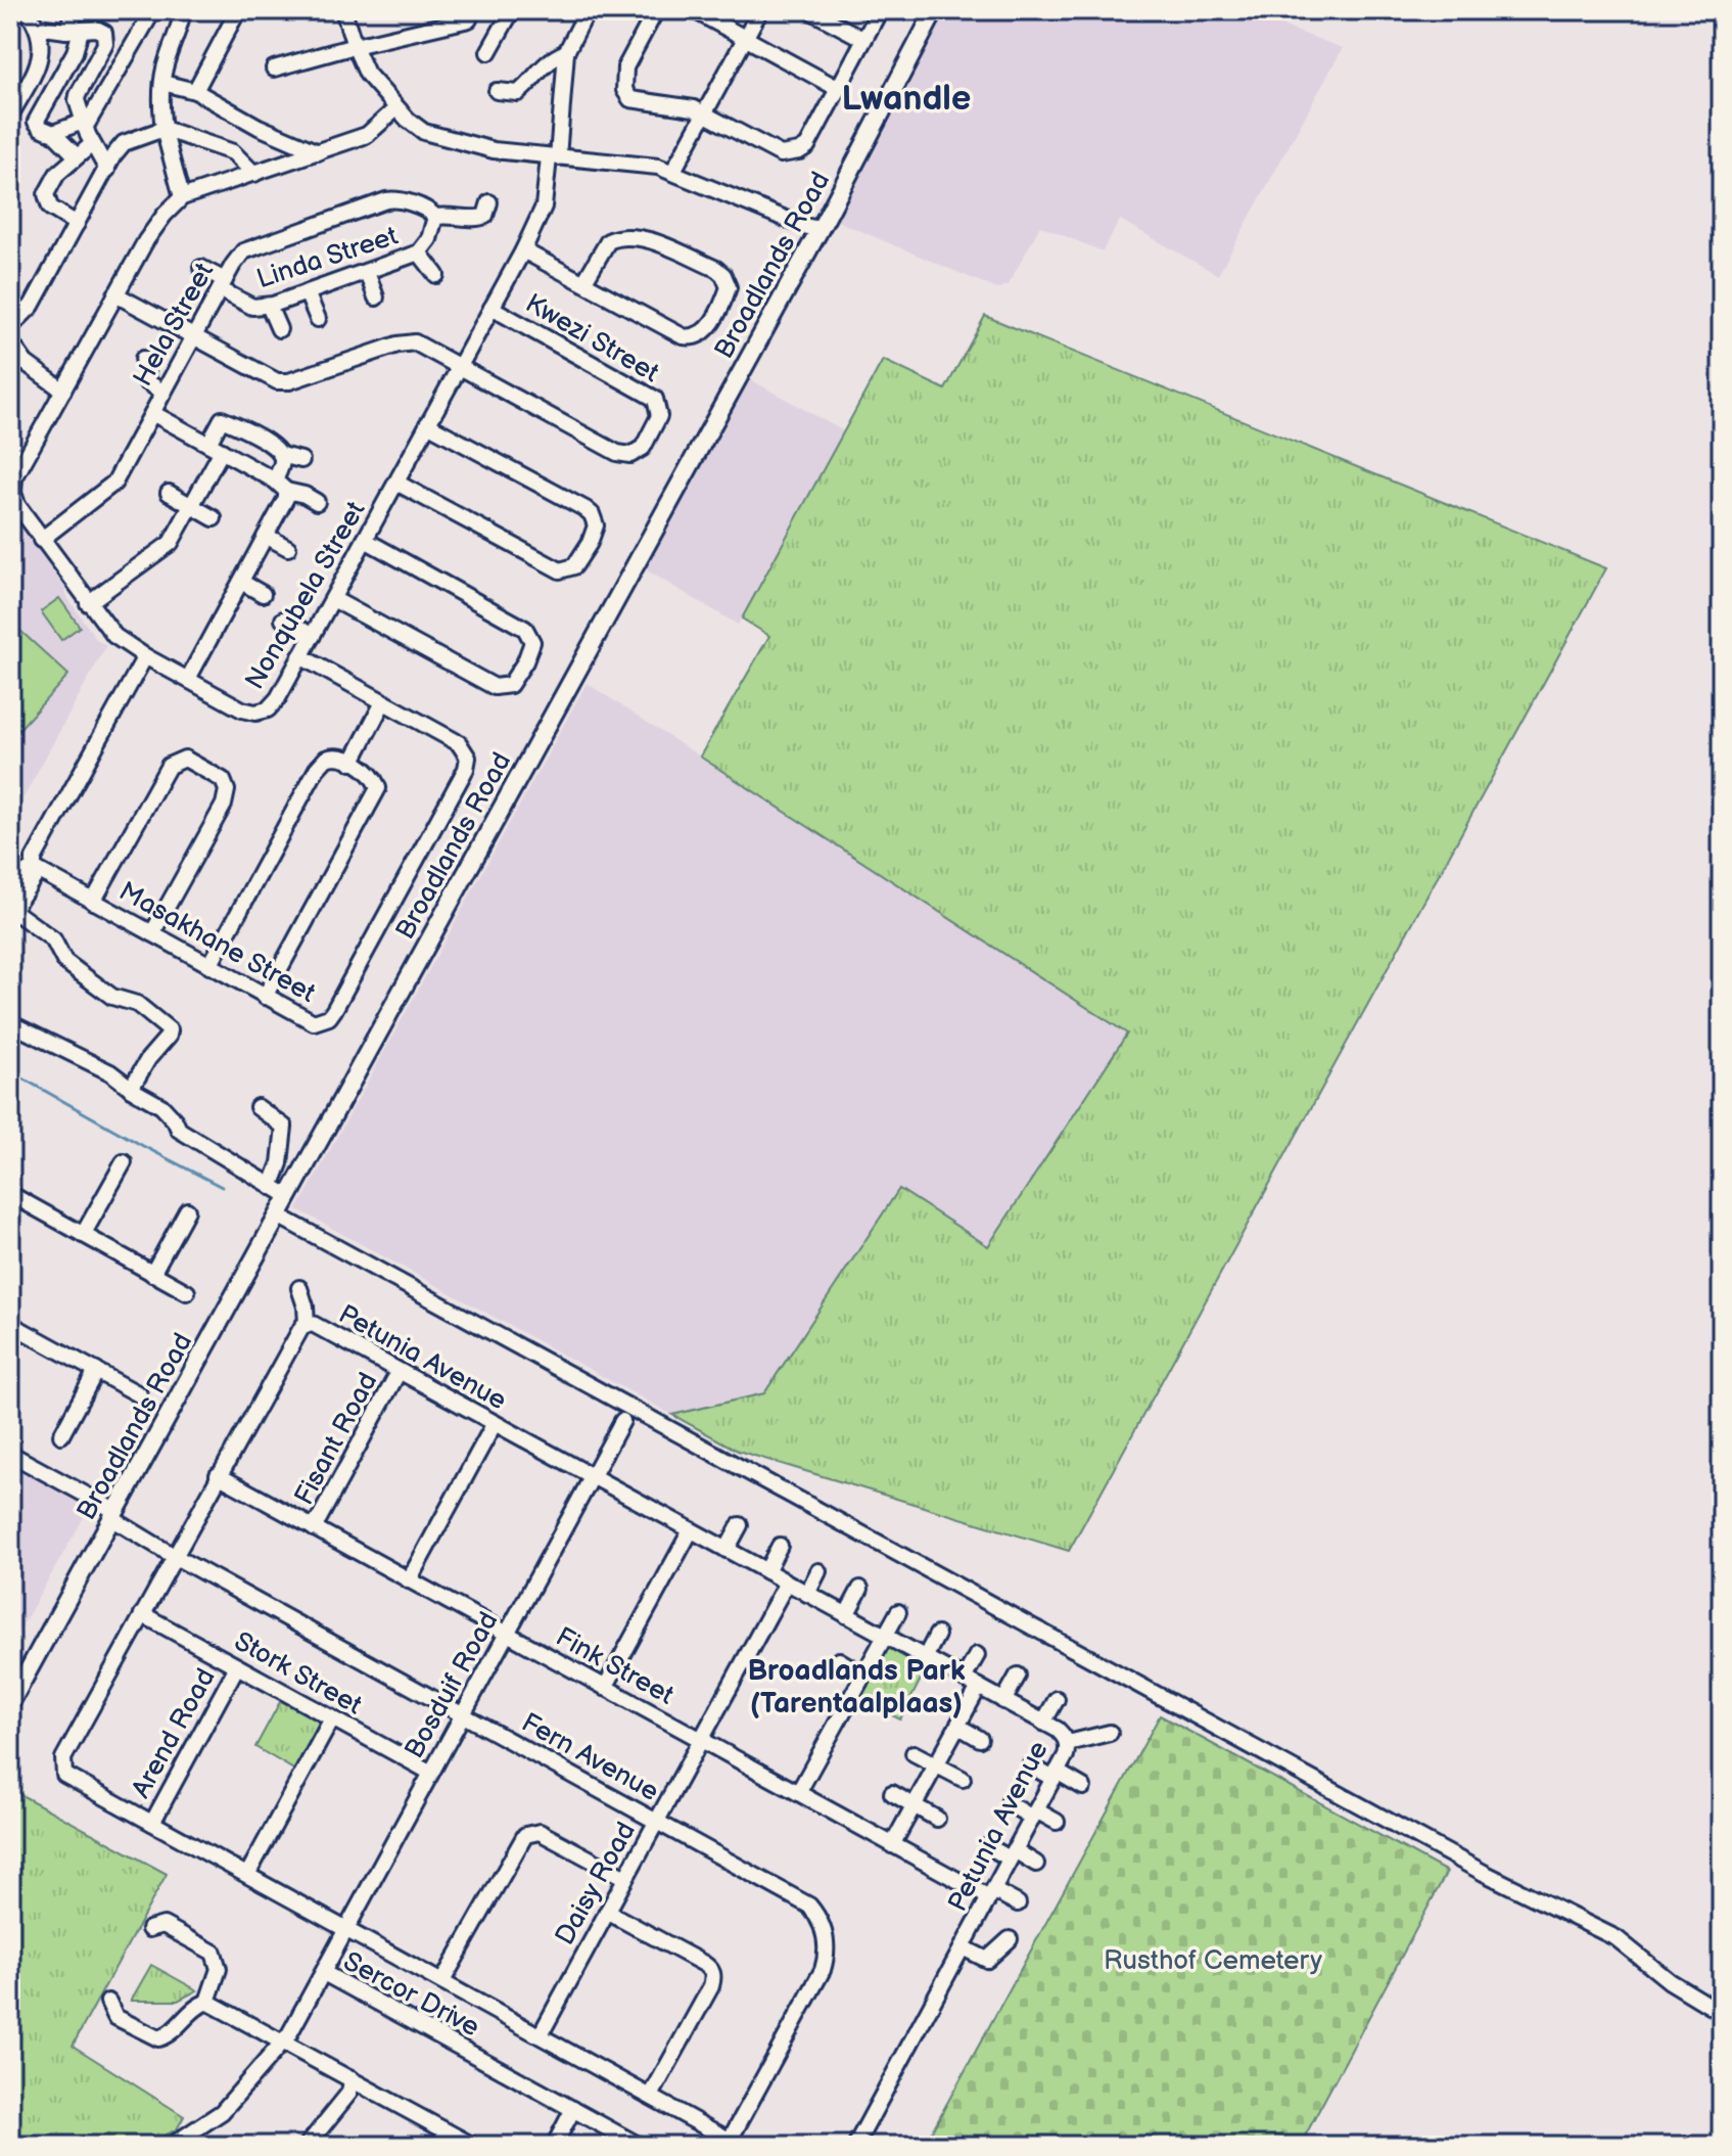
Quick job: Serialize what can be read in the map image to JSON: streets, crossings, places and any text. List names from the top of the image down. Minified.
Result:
{"streets":{"main road":["Broadlands Road"],"street":["Linda Street","Hela Street","Kwezi Street","Nonqubela Street","Masakhane Street","Petunia Avenue","Fisant Road","Fink Street","Stork Street","Bosduif Road","Arend Road","Fern Avenue","Daisy Road","Sercor Drive"]},"crossings":[["Linda Street","Hela Street"],["Broadlands Road","Fern Avenue"],["Hela Street","Nonqubela Street"],["Kwezi Street","Nonqubela Street"],["Nonqubela Street","Masakhane Street"],["Petunia Avenue","Fisant Road"],["Petunia Avenue","Fink Street"],["Petunia Avenue","Stork Street"],["Petunia Avenue","Bosduif Road"],["Petunia Avenue","Arend Road"],["Petunia Avenue","Fern Avenue"],["Petunia Avenue","Daisy Road"],["Fisant Road","Fink Street"],["Fink Street","Bosduif Road"],["Fink Street","Daisy Road"],["Stork Street","Bosduif Road"],["Stork Street","Arend Road"],["Bosduif Road","Fern Avenue"],["Bosduif Road","Sercor Drive"],["Fern Avenue","Daisy Road"]],"districts":["Lwandle","Broadlands Park (Tarentaalplaas)"],"parks":["Rusthof Cemetery"]}
